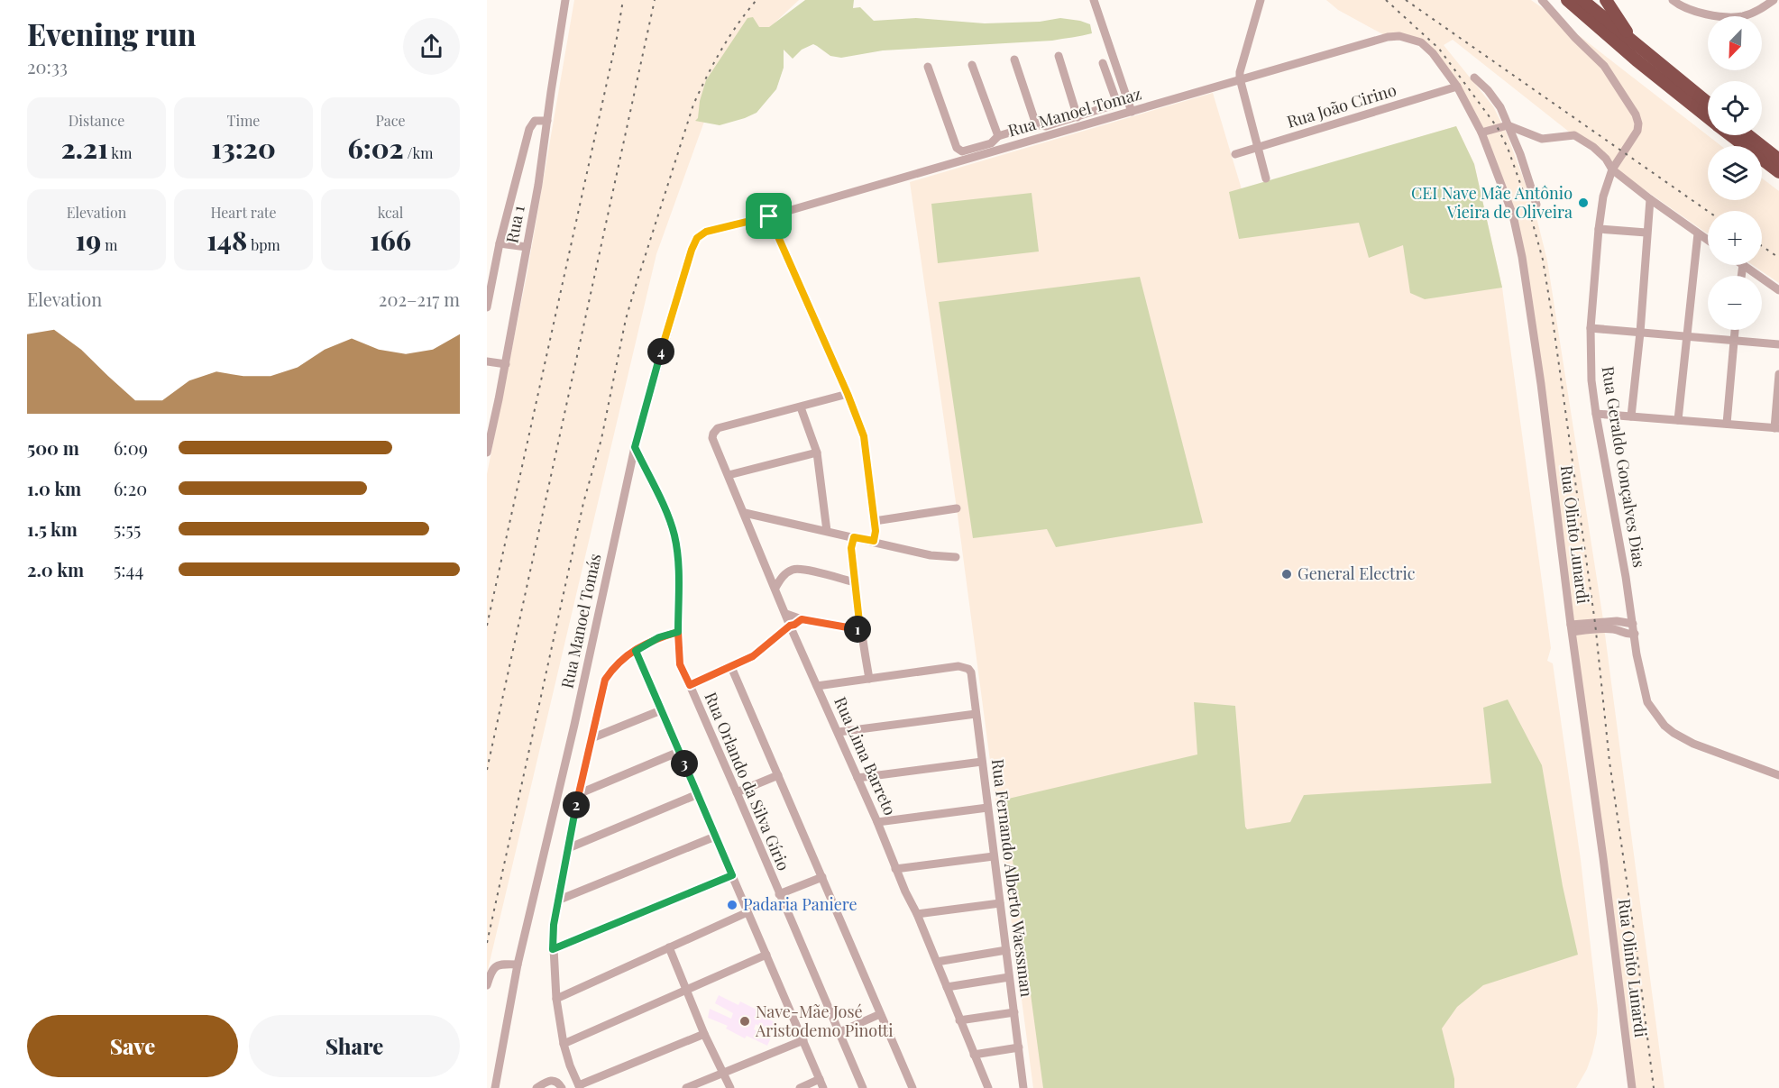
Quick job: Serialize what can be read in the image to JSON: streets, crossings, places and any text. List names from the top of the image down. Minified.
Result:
{"streets":{"street":["Rua João Cirino","Rua Manoel Tomaz","Rua 1","Rua Geraldo Gonçalves Dias","Rua Olinto Lunardi","Rua Manoel Tomás","Rua Lima Barreto","Rua Orlando da Silva Gírio","Rua Fernando Alberto Waessman"]},"crossings":[["Rua João Cirino","Rua Olinto Lunardi"],["Rua Manoel Tomaz","Rua Olinto Lunardi"],["Rua Manoel Tomaz","Rua Manoel Tomás"],["Rua Manoel Tomás","Rua Orlando da Silva Gírio"]],"places":["CEI Nave Mãe Antônio Vieira de Oliveira","General Electric","Padaria Paniere","Nave-Mãe José Aristodemo Pinotti"],"north":"bottom left","page":{"heading":["Evening run","20:33"],"map_buttons":["+","−"],"stats":[["Distance","2.21 km"],["Time","13:20"],["Pace","6:02 /km"],["Elevation","19 m"],["Heart rate","148 bpm"],["kcal","166"]],"chart":["Elevation","202–217 m"],"pins":["4","1","3","2"],"list":[{"name":"500 m","note":"6:09"},{"name":"1.0 km","note":"6:20"},{"name":"1.5 km","note":"5:55"},{"name":"2.0 km","note":"5:44"}],"buttons":["Save","Share"]}}
